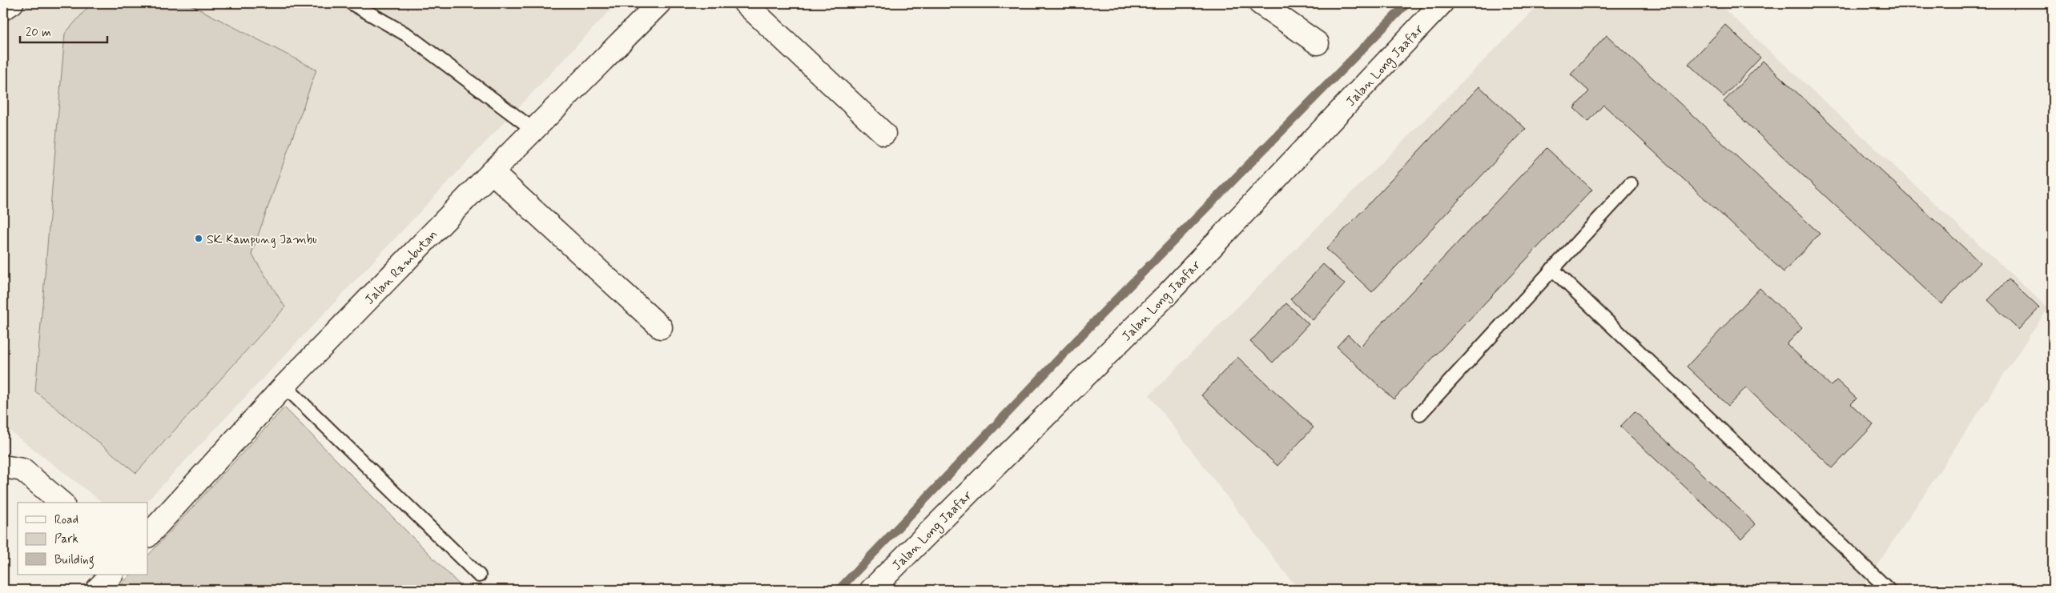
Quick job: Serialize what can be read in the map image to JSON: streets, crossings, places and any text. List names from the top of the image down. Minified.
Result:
{"streets":{"street":["Jalan Long Jaafar","Jalan Rambutan"]},"places":["SK Kampung Jambu"],"legend":["Road","Park","Building"],"scale_bar":"20 m"}
